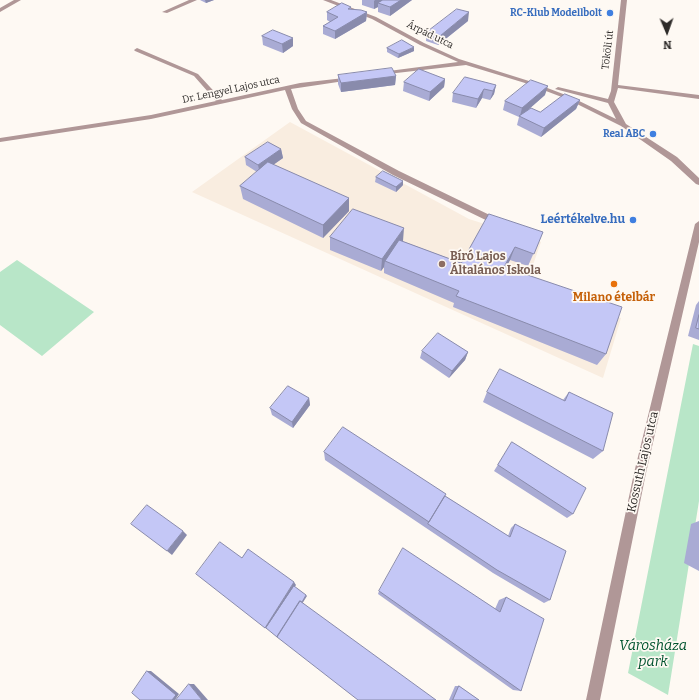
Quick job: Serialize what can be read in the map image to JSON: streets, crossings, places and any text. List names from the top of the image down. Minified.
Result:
{"streets":{"street":["Árpád utca","Tököli út","Dr. Lengyel Lajos utca","Kossuth Lajos utca"]},"crossings":[["Árpád utca","Tököli út"]],"parks":["Városháza park"],"places":["RC-Klub Modellbolt","Real ABC","Leértékelve.hu","Bíró Lajos Általános Iskola","Milano ételbár"],"north":"bottom"}
